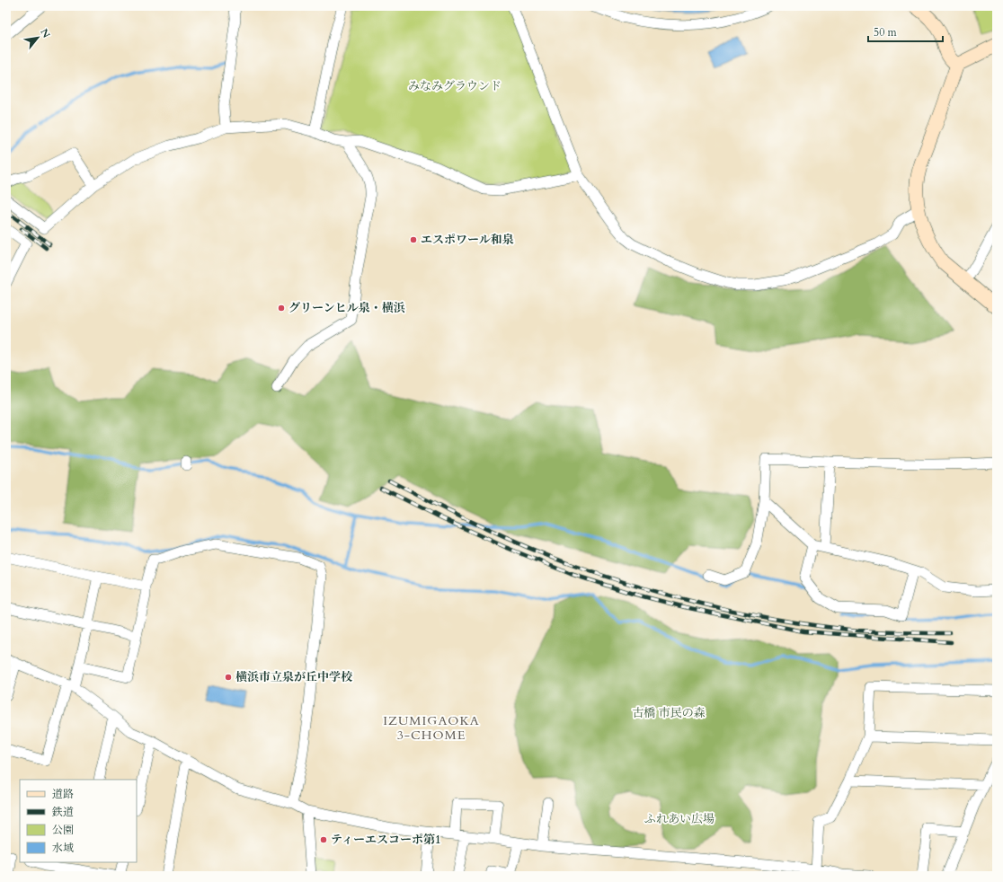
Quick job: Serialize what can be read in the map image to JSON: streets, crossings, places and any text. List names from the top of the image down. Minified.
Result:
{"districts":["IZUMIGAOKA 3-CHOME"],"parks":["みなみグラウンド","古橋 市民の森","ふれあい広場"],"places":["エスポワール和泉","グリーンヒル泉・横浜","横浜市立泉が丘中学校","ティーエスコーポ第1"],"legend":["道路","鉄道","公園","水域"],"scale_bar":"50 m","north":"top right"}
